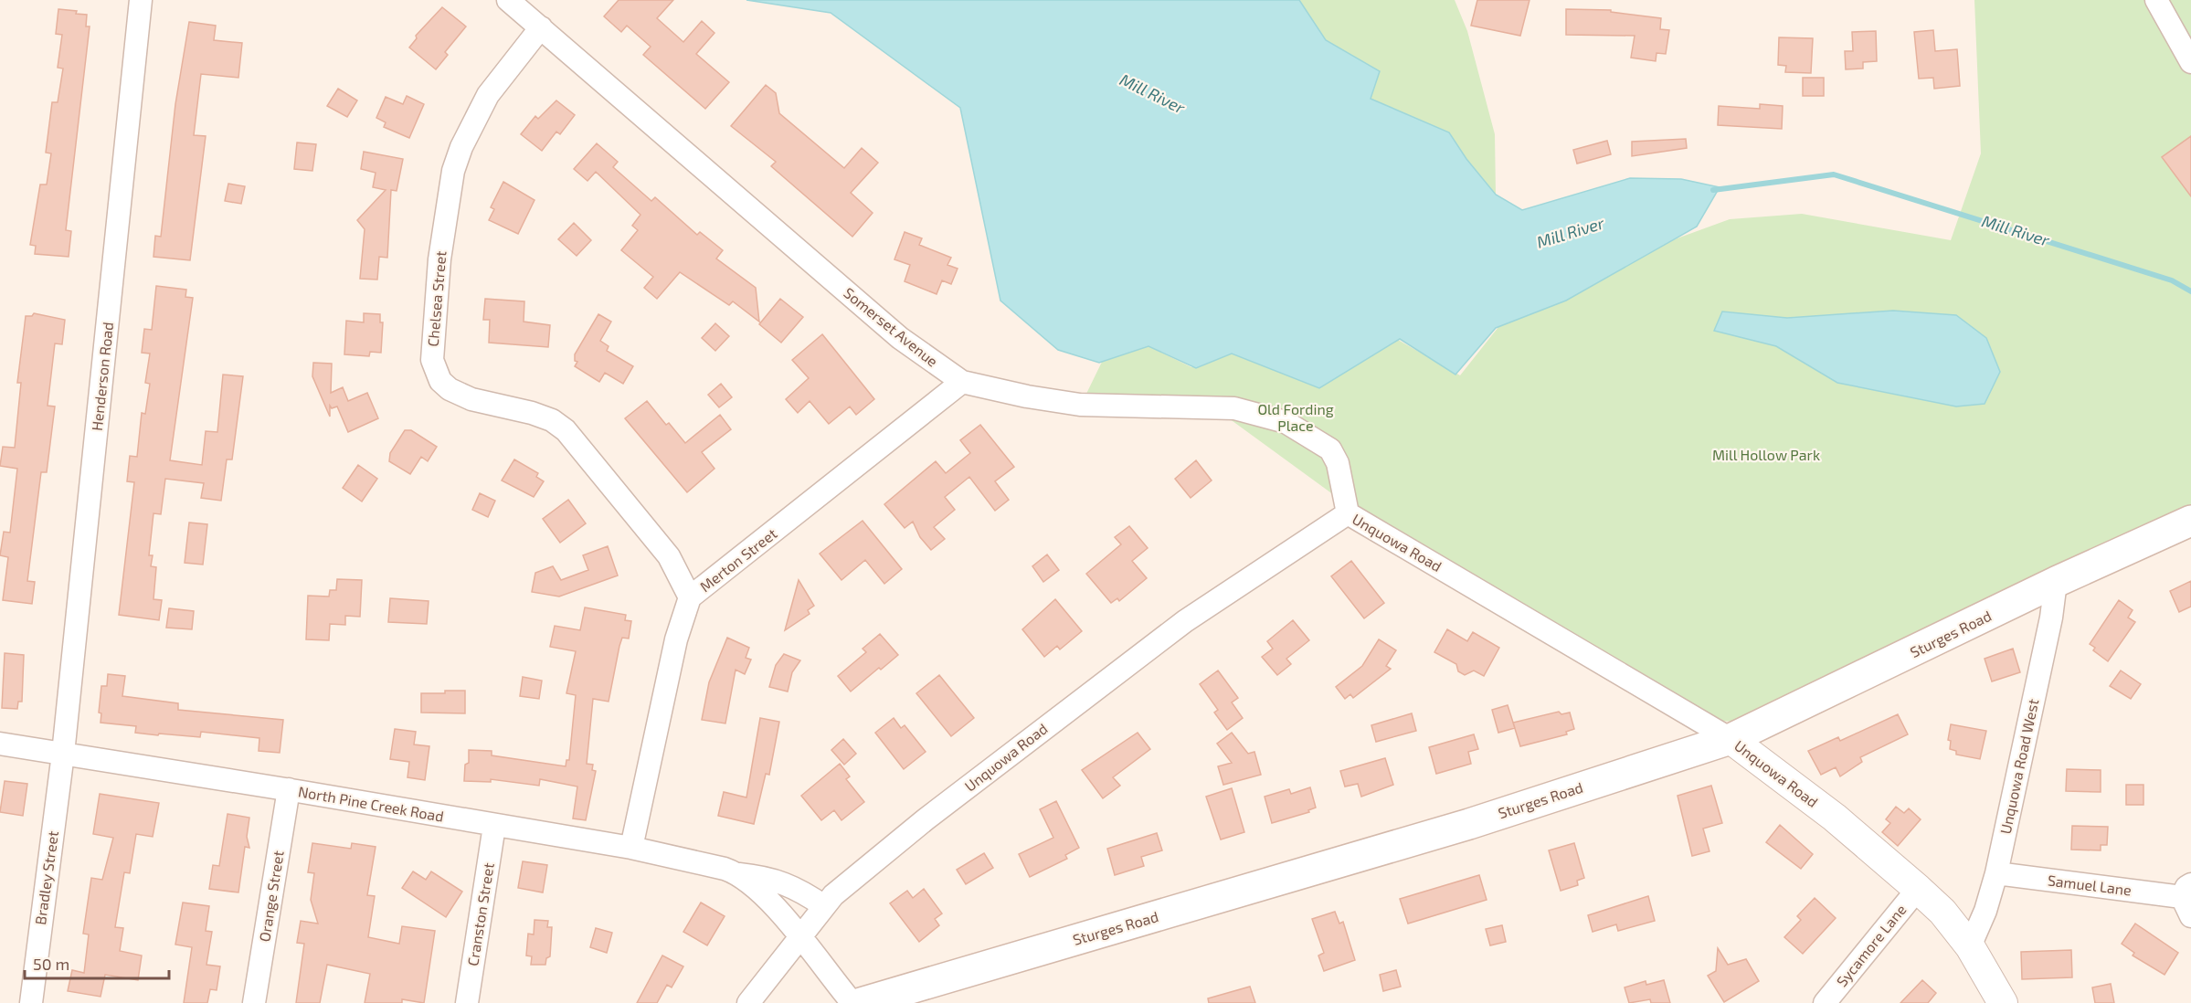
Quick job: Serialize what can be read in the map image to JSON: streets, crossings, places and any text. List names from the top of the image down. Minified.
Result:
{"streets":{"main road":["Sturges Road"],"street":["Chelsea Street","Somerset Avenue","Henderson Road","Unquowa Road","Merton Street","Unquowa Road West","North Pine Creek Road","Bradley Street","Samuel Lane","Orange Street","Cranston Street","Sycamore Lane"]},"crossings":[["Chelsea Street","Somerset Avenue"],["Chelsea Street","Merton Street"],["Somerset Avenue","Unquowa Road"],["Somerset Avenue","Merton Street"],["Henderson Road","North Pine Creek Road"],["Henderson Road","Bradley Street"],["Unquowa Road","Sturges Road"],["Unquowa Road","Unquowa Road West"],["Unquowa Road","North Pine Creek Road"],["Unquowa Road","Sycamore Lane"],["Merton Street","North Pine Creek Road"],["Sturges Road","Unquowa Road West"],["Unquowa Road West","Samuel Lane"],["North Pine Creek Road","Bradley Street"],["North Pine Creek Road","Orange Street"],["North Pine Creek Road","Cranston Street"]],"water":["Mill River"],"parks":["Old Fording Place","Mill Hollow Park"],"scale_bar":"50 m"}
